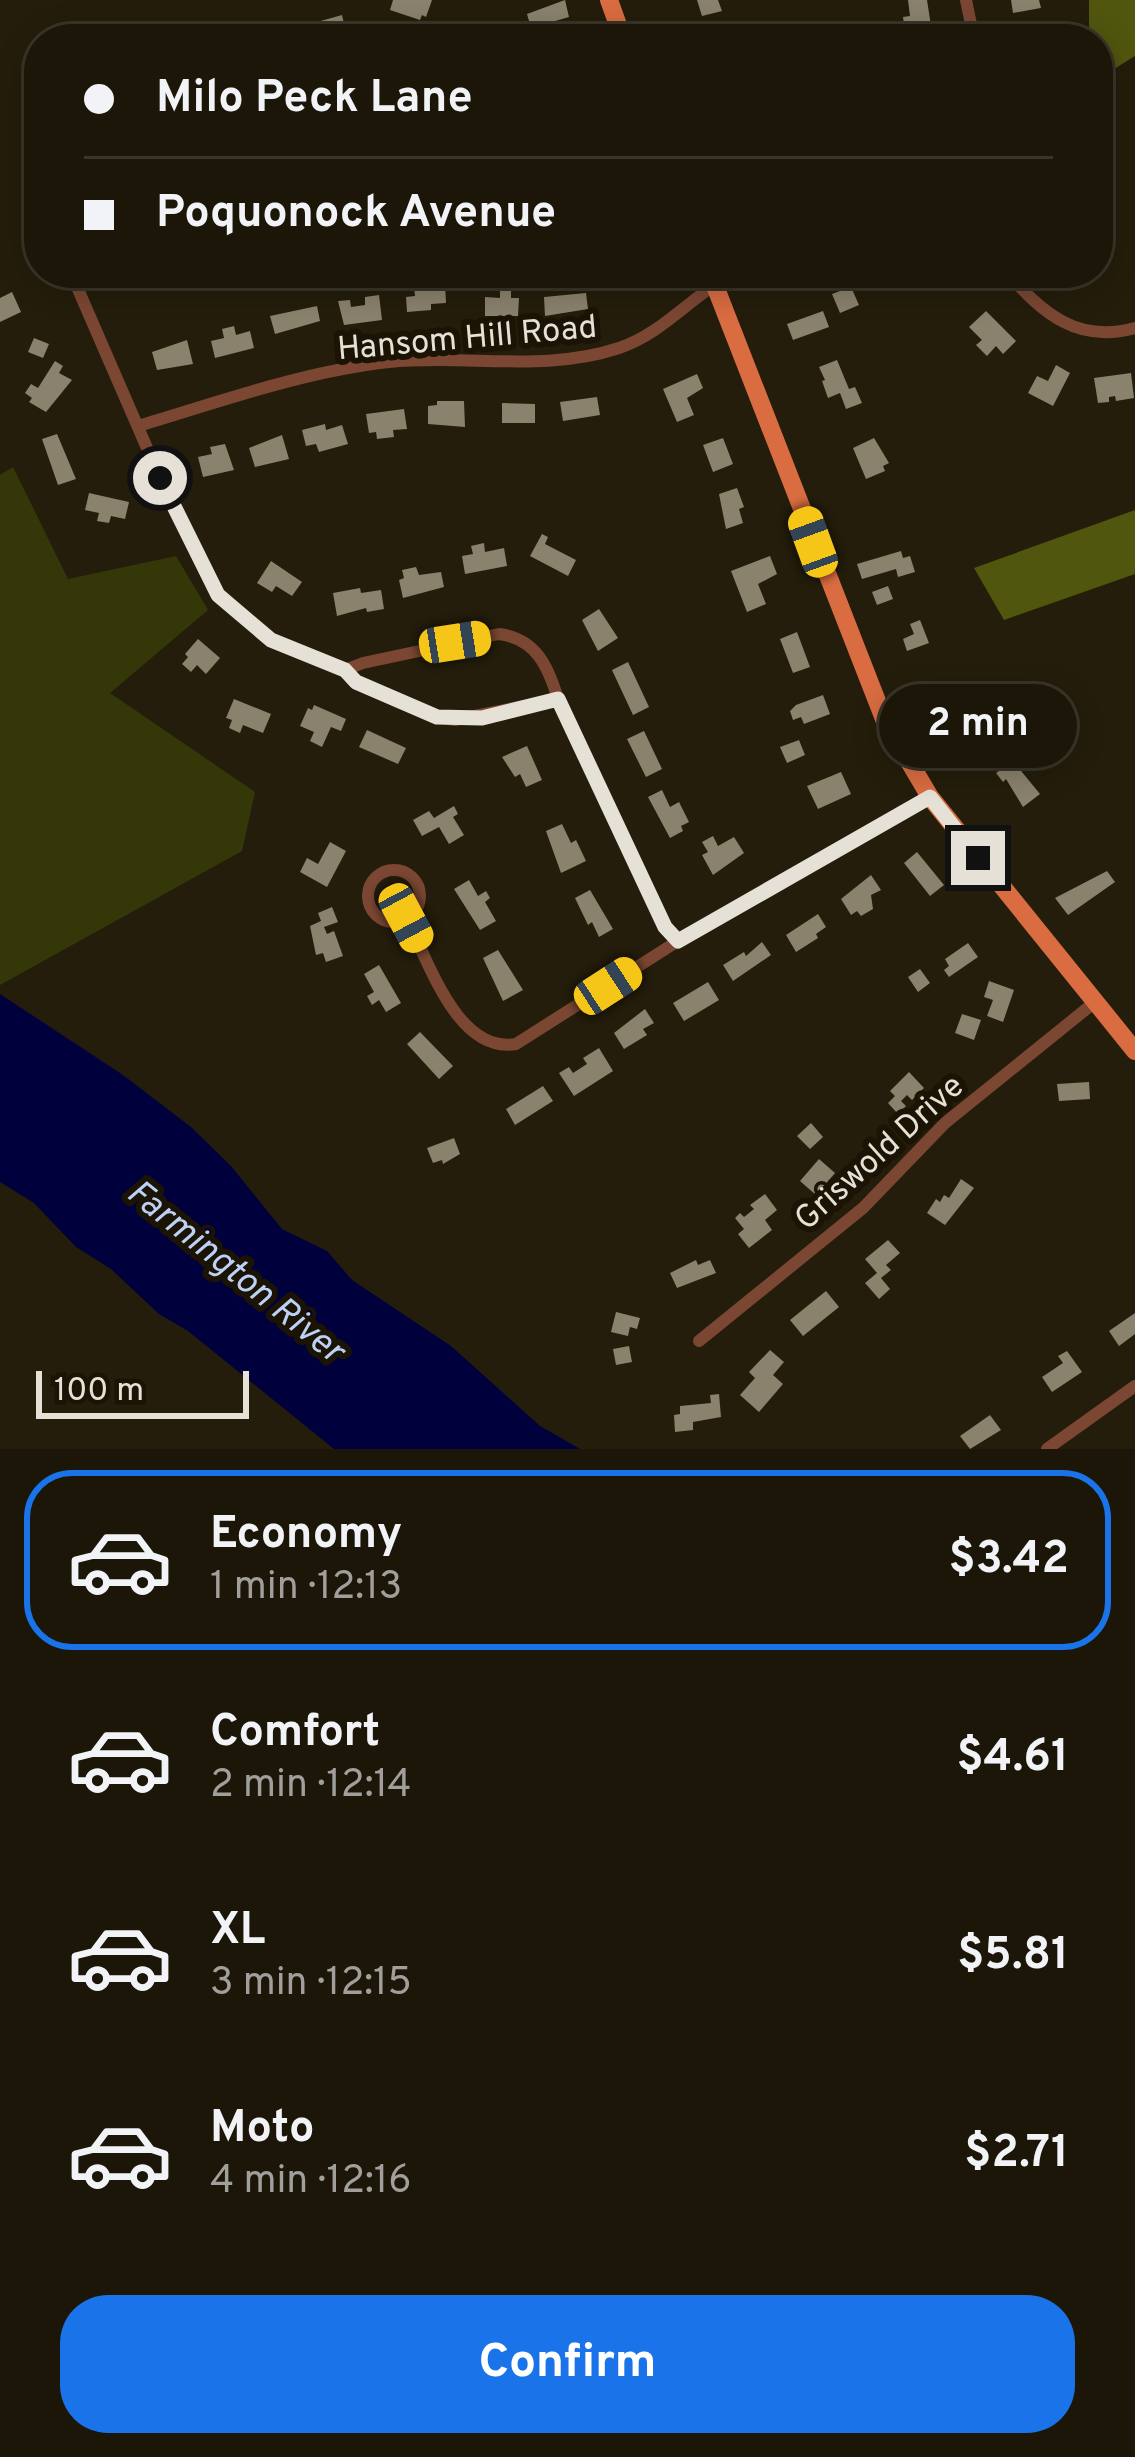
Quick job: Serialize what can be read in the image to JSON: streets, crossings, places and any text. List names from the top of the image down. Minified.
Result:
{"streets":{"street":["Hansom Hill Road","Griswold Drive"]},"water":["Farmington River"],"scale_bar":"100 m","page":{"banner":["Milo Peck Lane","Poquonock Avenue"],"bubble":"2 min","scale":"100 m","list":[{"name":"Economy","note":"1 min · 12:13","value":"$3.42"},{"name":"Comfort","note":"2 min · 12:14","value":"$4.61"},{"name":"XL","note":"3 min · 12:15","value":"$5.81"},{"name":"Moto","note":"4 min · 12:16","value":"$2.71"}],"buttons":"Confirm"}}
